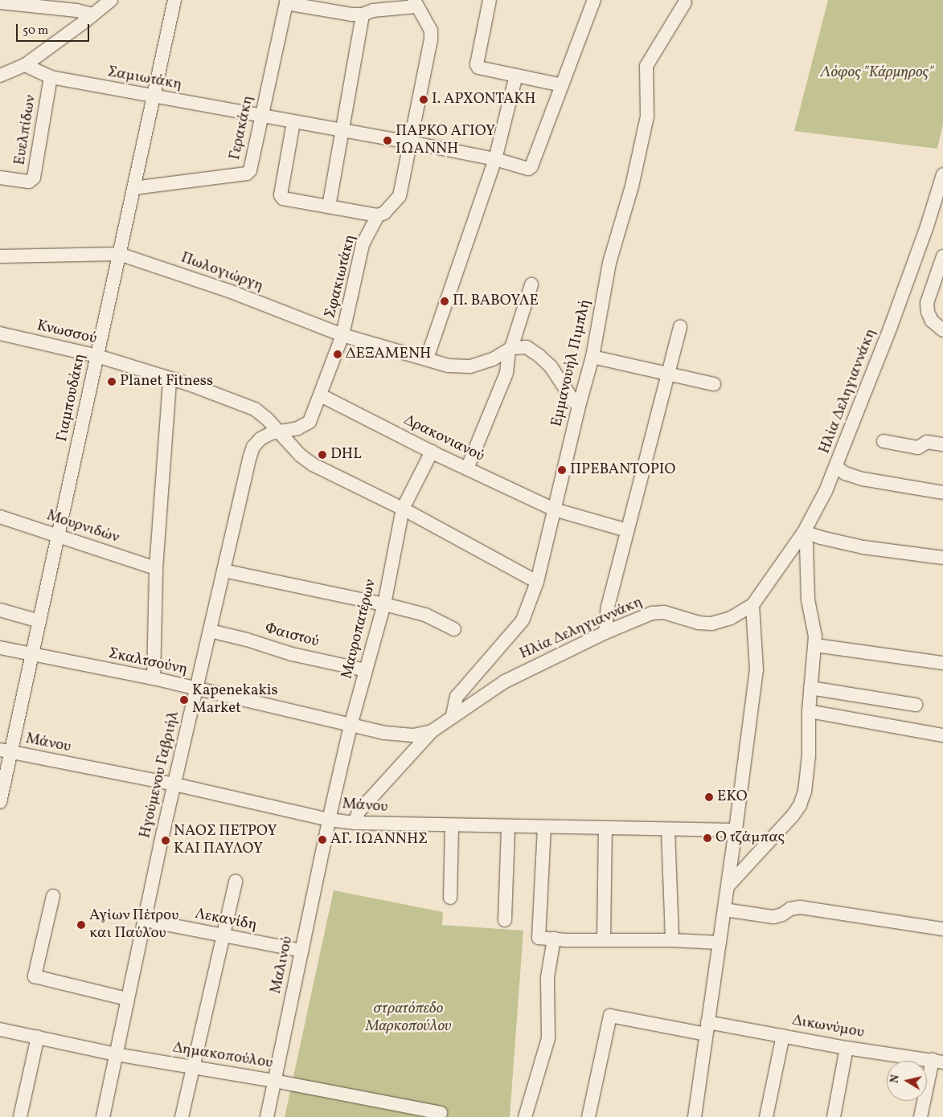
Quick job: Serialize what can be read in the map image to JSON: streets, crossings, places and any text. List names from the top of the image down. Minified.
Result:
{"streets":{"street":["Σαμιωτάκη","Γερακάκη","Ευελπίδων","Πωλογιώργη","Σφακιωτάκη","Κνωσσού","Εµµανουήλ Πιµπλή","Ηλία Δεληγιαννάκη","Γιαμπουδάκη","Δρακονιανού","Μουρνιδών","Ηλία ∆εληγιαννάκη","Μαυροπατέρων","Φαιστού","Σκαλτσούνη","Μάνου","Ηγούμενου Γαβριήλ","Λεκανίδη","Μαλινού","Δικωνύμου","Δημακοπούλου"]},"crossings":[["Σαμιωτάκη","Γερακάκη"],["Σαμιωτάκη","Ευελπίδων"],["Σαμιωτάκη","Σφακιωτάκη"],["Σαμιωτάκη","Γιαμπουδάκη"],["Γερακάκη","Γιαμπουδάκη"],["Πωλογιώργη","Σφακιωτάκη"],["Πωλογιώργη","Γιαμπουδάκη"],["Σφακιωτάκη","Κνωσσού"],["Σφακιωτάκη","Δρακονιανού"],["Σφακιωτάκη","Ηγούμενου Γαβριήλ"],["Κνωσσού","Εµµανουήλ Πιµπλή"],["Κνωσσού","Γιαμπουδάκη"],["Κνωσσού","Μαυροπατέρων"],["Κνωσσού","Ηγούμενου Γαβριήλ"],["Εµµανουήλ Πιµπλή","Δρακονιανού"],["Εµµανουήλ Πιµπλή","Ηλία ∆εληγιαννάκη"],["Ηλία Δεληγιαννάκη","Ηλία ∆εληγιαννάκη"],["Γιαμπουδάκη","Μουρνιδών"],["Γιαμπουδάκη","Σκαλτσούνη"],["Γιαμπουδάκη","Μάνου"],["Δρακονιανού","Μαυροπατέρων"],["Ηλία ∆εληγιαννάκη","Σκαλτσούνη"],["Ηλία ∆εληγιαννάκη","Μάνου"],["Μαυροπατέρων","Φαιστού"],["Μαυροπατέρων","Σκαλτσούνη"],["Μαυροπατέρων","Μάνου"],["Μαυροπατέρων","Μαλινού"],["Φαιστού","Ηγούμενου Γαβριήλ"],["Σκαλτσούνη","Ηγούμενου Γαβριήλ"],["Μάνου","Ηγούμενου Γαβριήλ"],["Μάνου","Μαλινού"],["Ηγούμενου Γαβριήλ","Λεκανίδη"],["Ηγούμενου Γαβριήλ","Δημακοπούλου"],["Λεκανίδη","Μαλινού"],["Μαλινού","Δημακοπούλου"]],"parks":["Λόφος \"Κάρμηρος\"","στρατόπεδο Μαρκοπούλου"],"places":["Ι. ΑΡΧΟΝΤΑΚΗ","ΠΑΡΚΟ ΑΓΙΟΥ ΙΩΑΝΝΗ","Π. ΒΑΒΟΥΛΕ","ΔΕΞΑΜΕΝΗ","Planet Fitness","DHL","ΠΡΕΒΑΝΤΟΡΙΟ","Kapenekakis Market","EKO","Ο τζάμπας","ΑΓ. ΙΩΑΝΝΗΣ","ΝΑΟΣ ΠΕΤΡΟΥ ΚΑΙ ΠΑΥΛΟΥ","Αγίων Πέτρου και Παύλου"],"scale_bar":"50 m","north":"left"}
